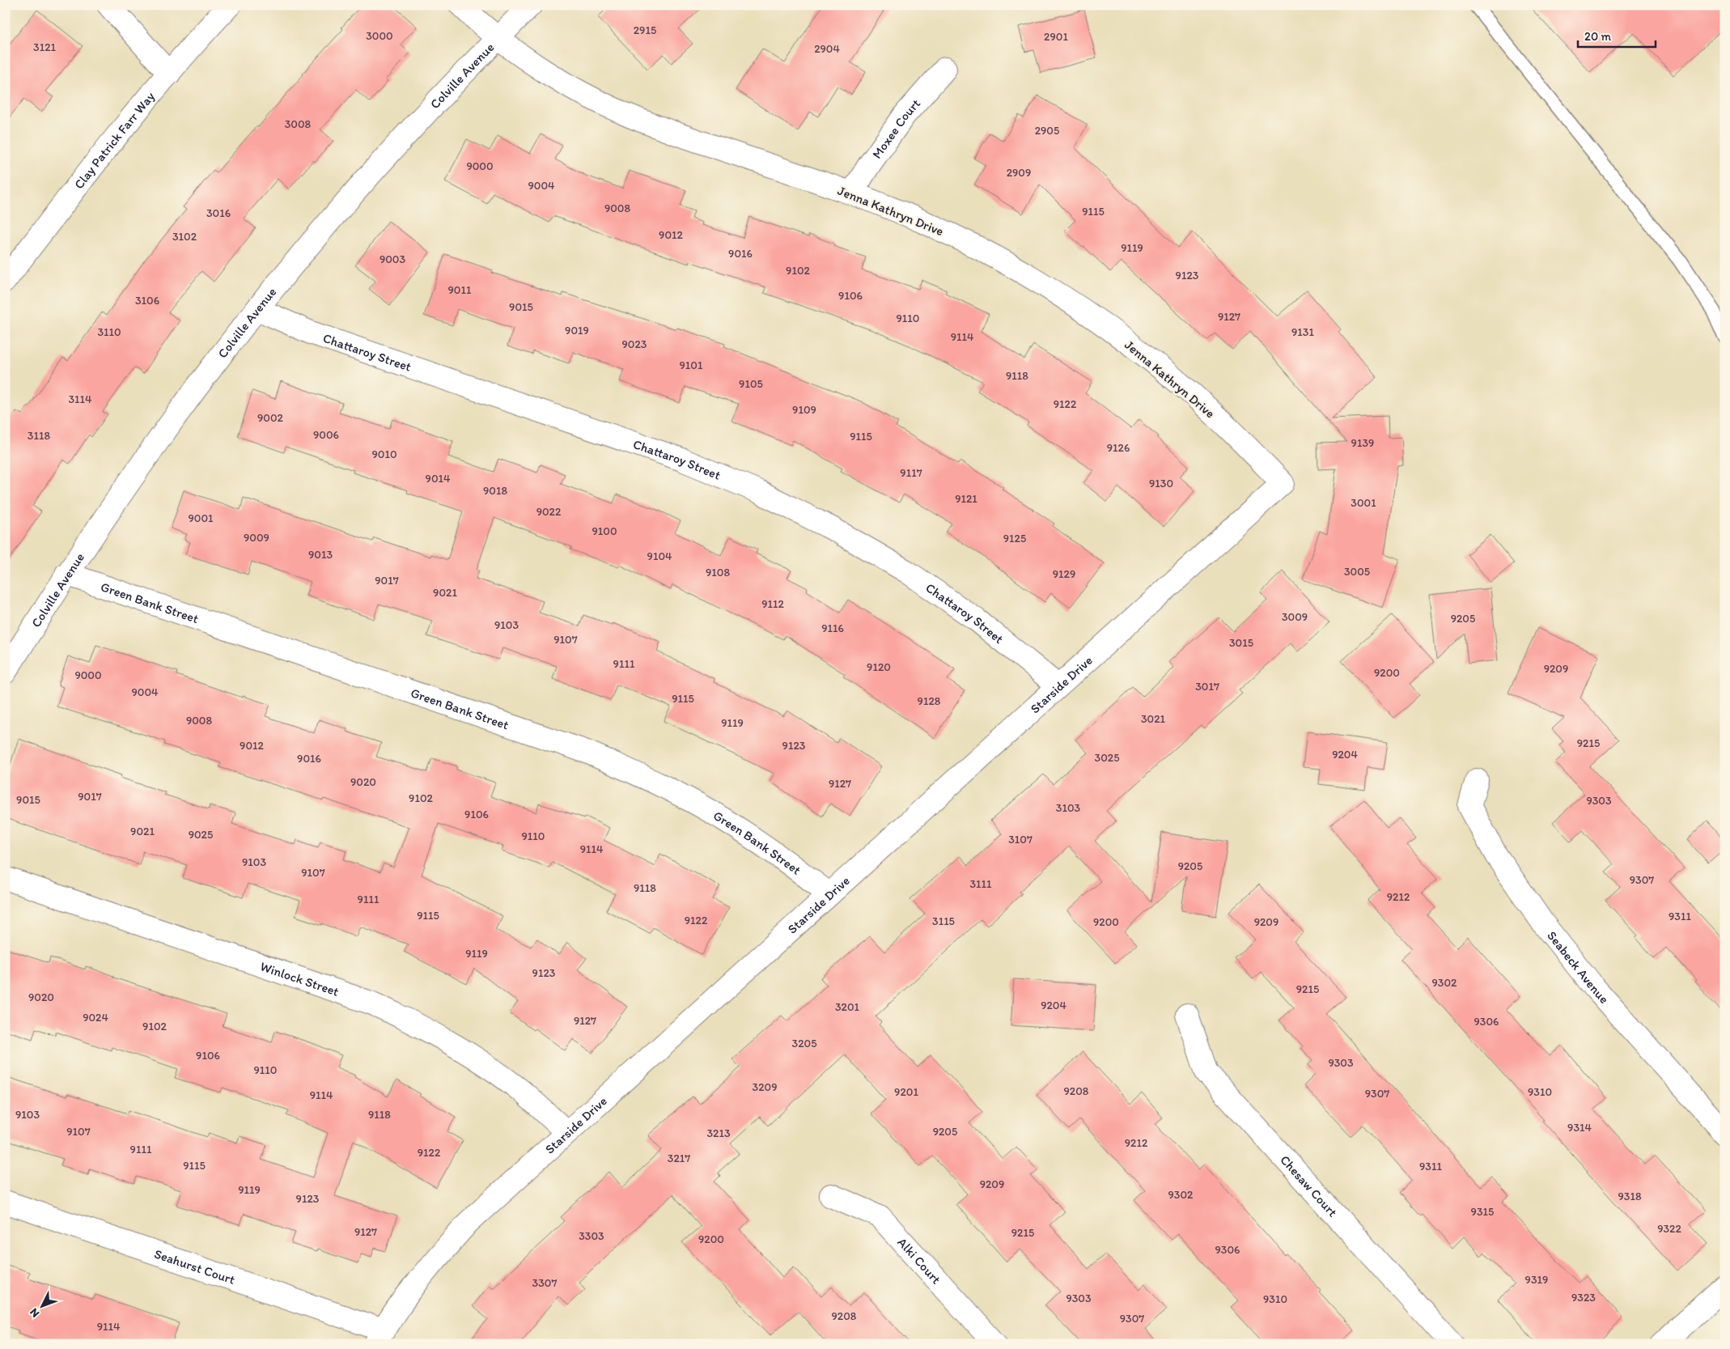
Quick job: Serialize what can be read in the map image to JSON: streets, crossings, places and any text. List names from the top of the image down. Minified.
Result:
{"streets":{"street":["Colville Avenue","Moxee Court","Clay Patrick Farr Way","Jenna Kathryn Drive","Chattaroy Street","Green Bank Street","Starside Drive","Seabeck Avenue","Winlock Street","Chesaw Court","Alki Court","Seahurst Court"]},"crossings":[["Colville Avenue","Jenna Kathryn Drive"],["Colville Avenue","Chattaroy Street"],["Colville Avenue","Green Bank Street"],["Moxee Court","Jenna Kathryn Drive"],["Jenna Kathryn Drive","Starside Drive"],["Chattaroy Street","Starside Drive"],["Green Bank Street","Starside Drive"],["Starside Drive","Winlock Street"],["Starside Drive","Seahurst Court"]],"house_numbers":["2915","3000","2901","3121","2904","3008","2905","9000","2909","9004","9008","9115","3016","9012","3102","9119","9016","9003","9102","9123","9011","9106","3106","9015","9127","9110","9019","3110","9131","9114","9023","9101","9118","9105","3114","9122","9109","9002","9006","3118","9115","9139","9126","9010","9117","9014","9130","9018","9121","3001","9022","9001","9100","9009","9125","9013","9104","3005","9108","9129","9017","9021","9112","3009","9205","9103","9116","9107","3015","9111","9120","9209","9200","9000","3017","9004","9115","9128","3021","9008","9119","9215","9012","9123","9204","3025","9016","9020","9127","9017","9102","9015","9303","3103","9106","9021","9025","9110","3107","9114","9103","9205","9107","9307","3111","9118","9212","9111","9115","9311","9122","3115","9200","9209","9119","9123","9302","9215","9020","9204","3201","9024","9127","9306","9102","3205","9106","9303","9110","3209","9208","9201","9310","9307","9114","9103","9118","9314","9107","9205","3213","9212","9111","9122","3217","9115","9311","9209","9119","9302","9318","9123","9315","9322","9127","9215","3303","9200","9306","9319","3307","9323","9303","9310","9208","9307","9114"],"scale_bar":"20 m","north":"bottom left"}
